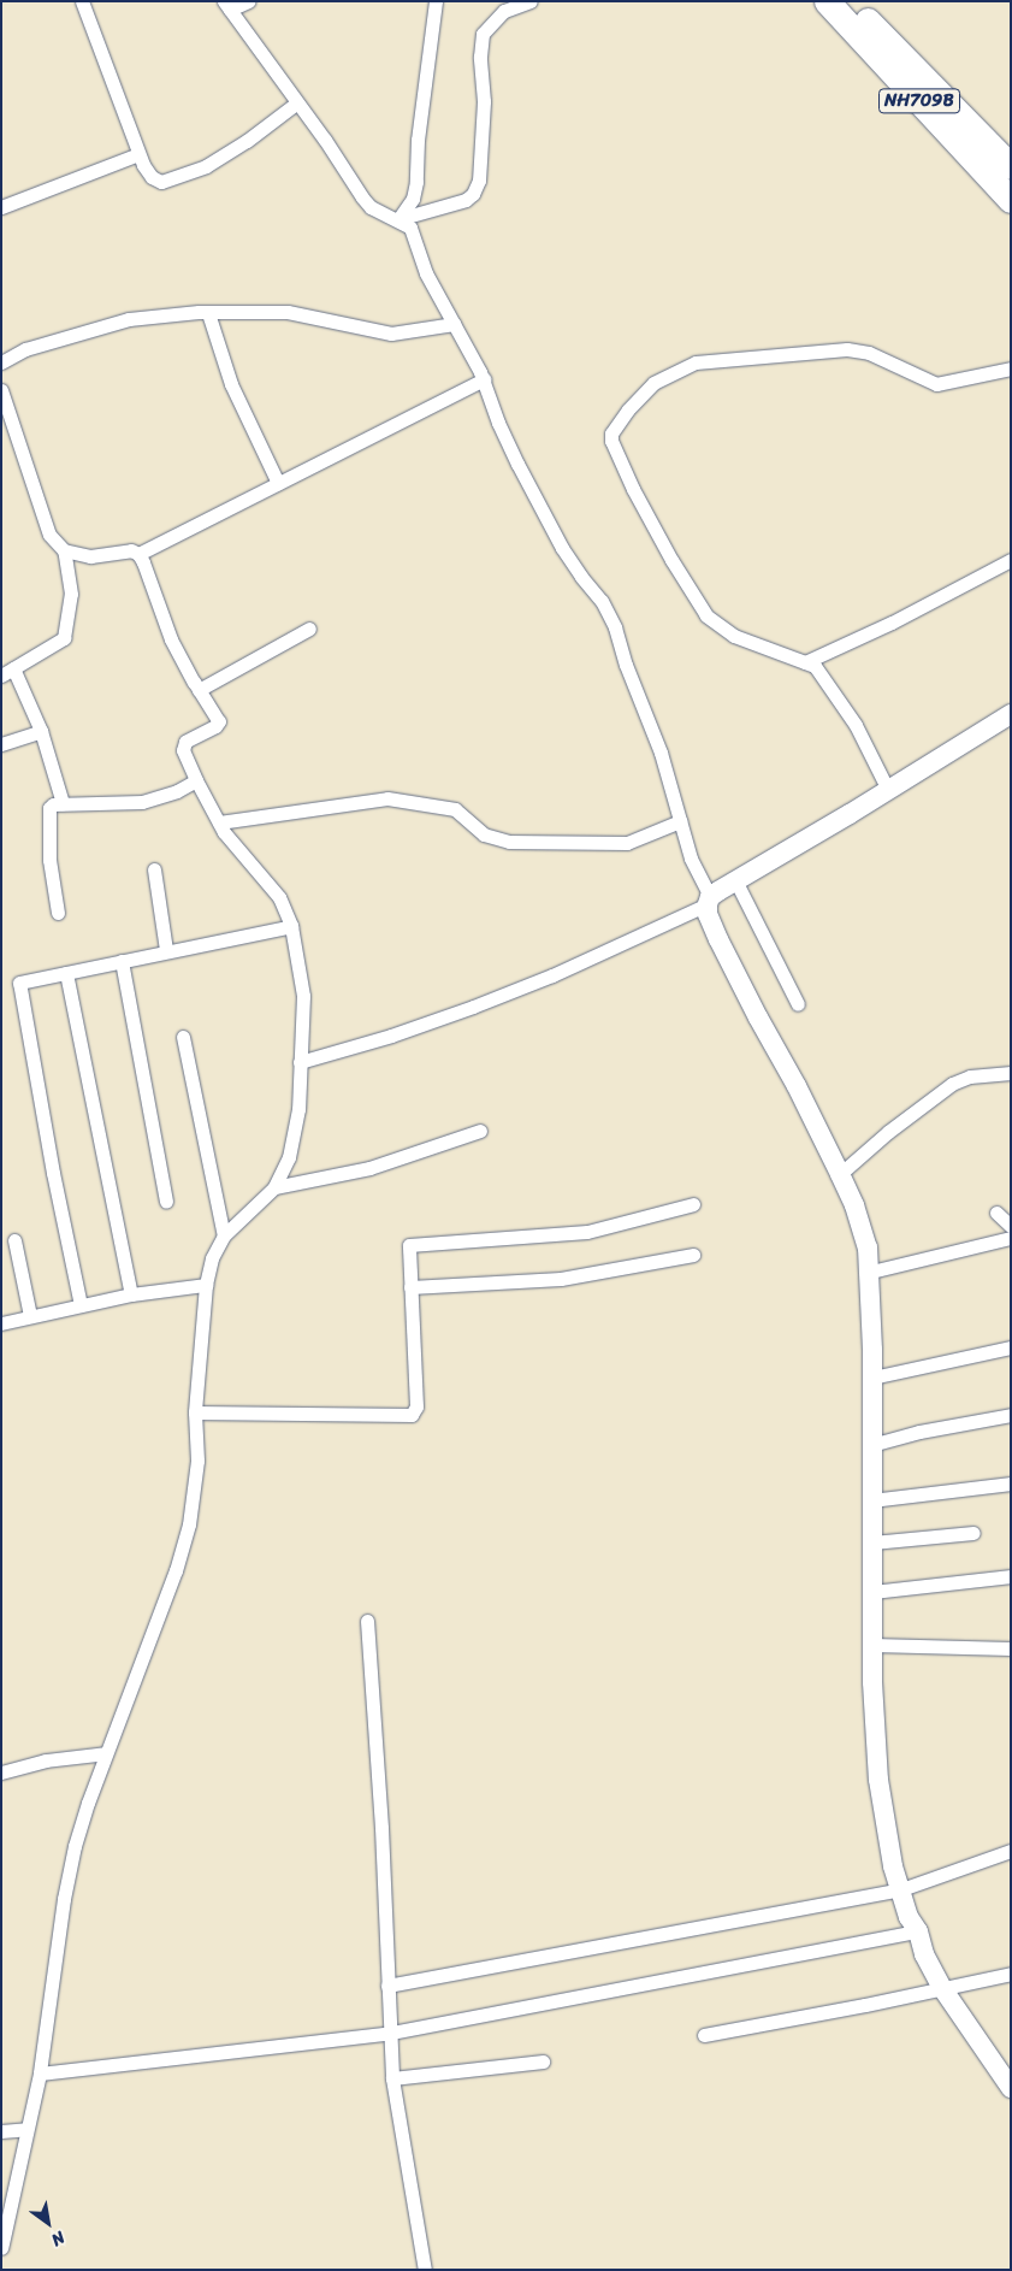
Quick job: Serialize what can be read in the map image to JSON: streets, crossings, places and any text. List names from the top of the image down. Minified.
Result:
{"streets":{"highway":["NH709B"]},"north":"bottom right"}
